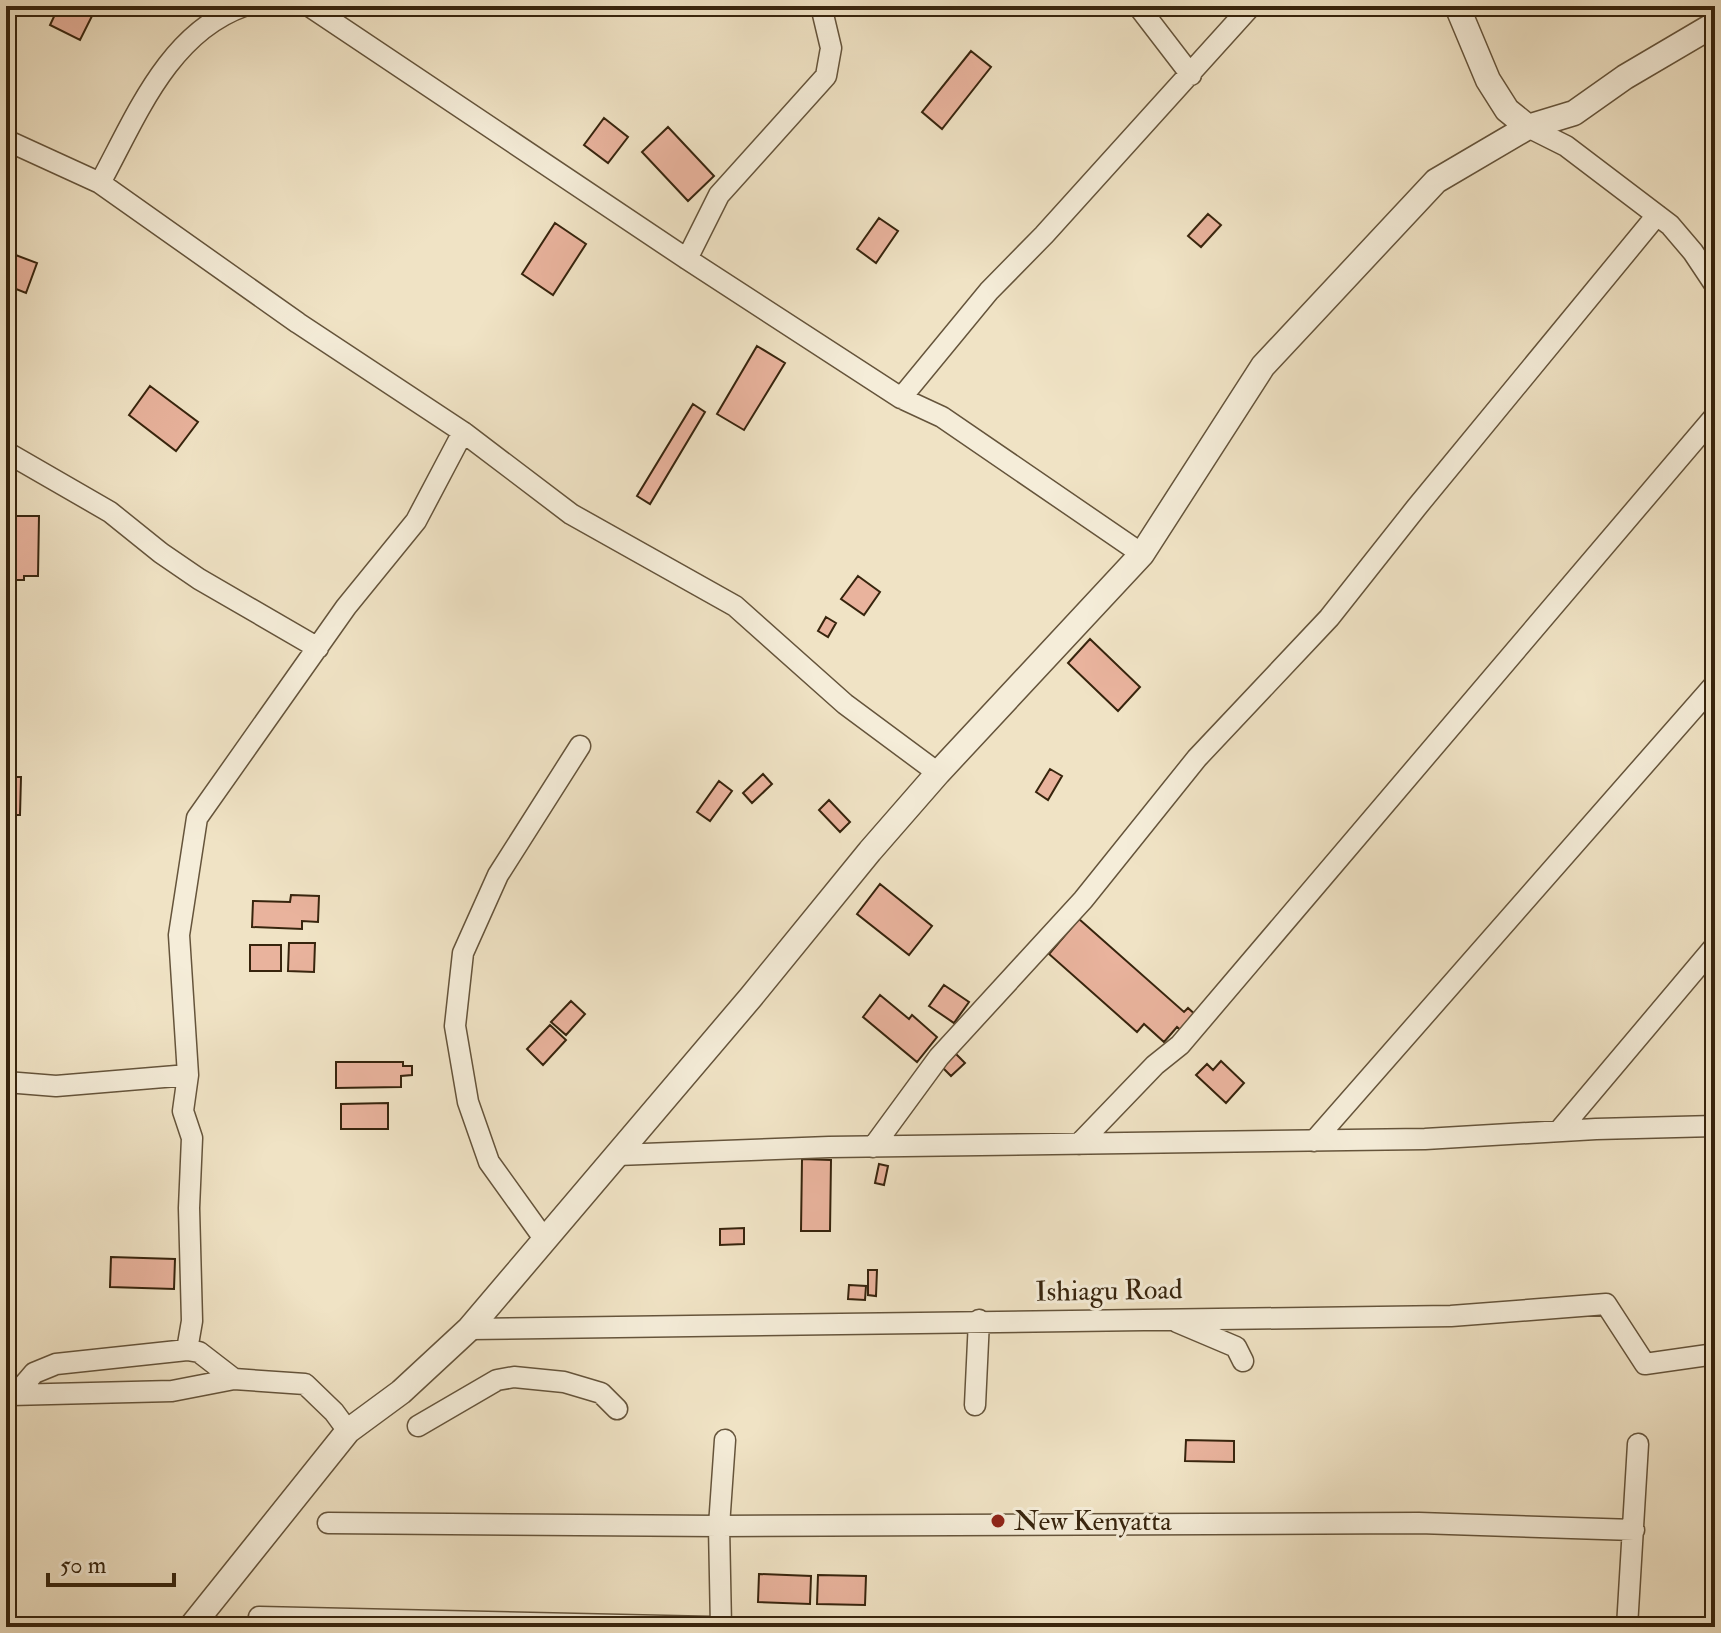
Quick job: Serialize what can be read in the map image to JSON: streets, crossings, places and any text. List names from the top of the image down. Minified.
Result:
{"streets":{"street":["Ishiagu Road"]},"places":["New Kenyatta"],"scale_bar":"50 m"}
